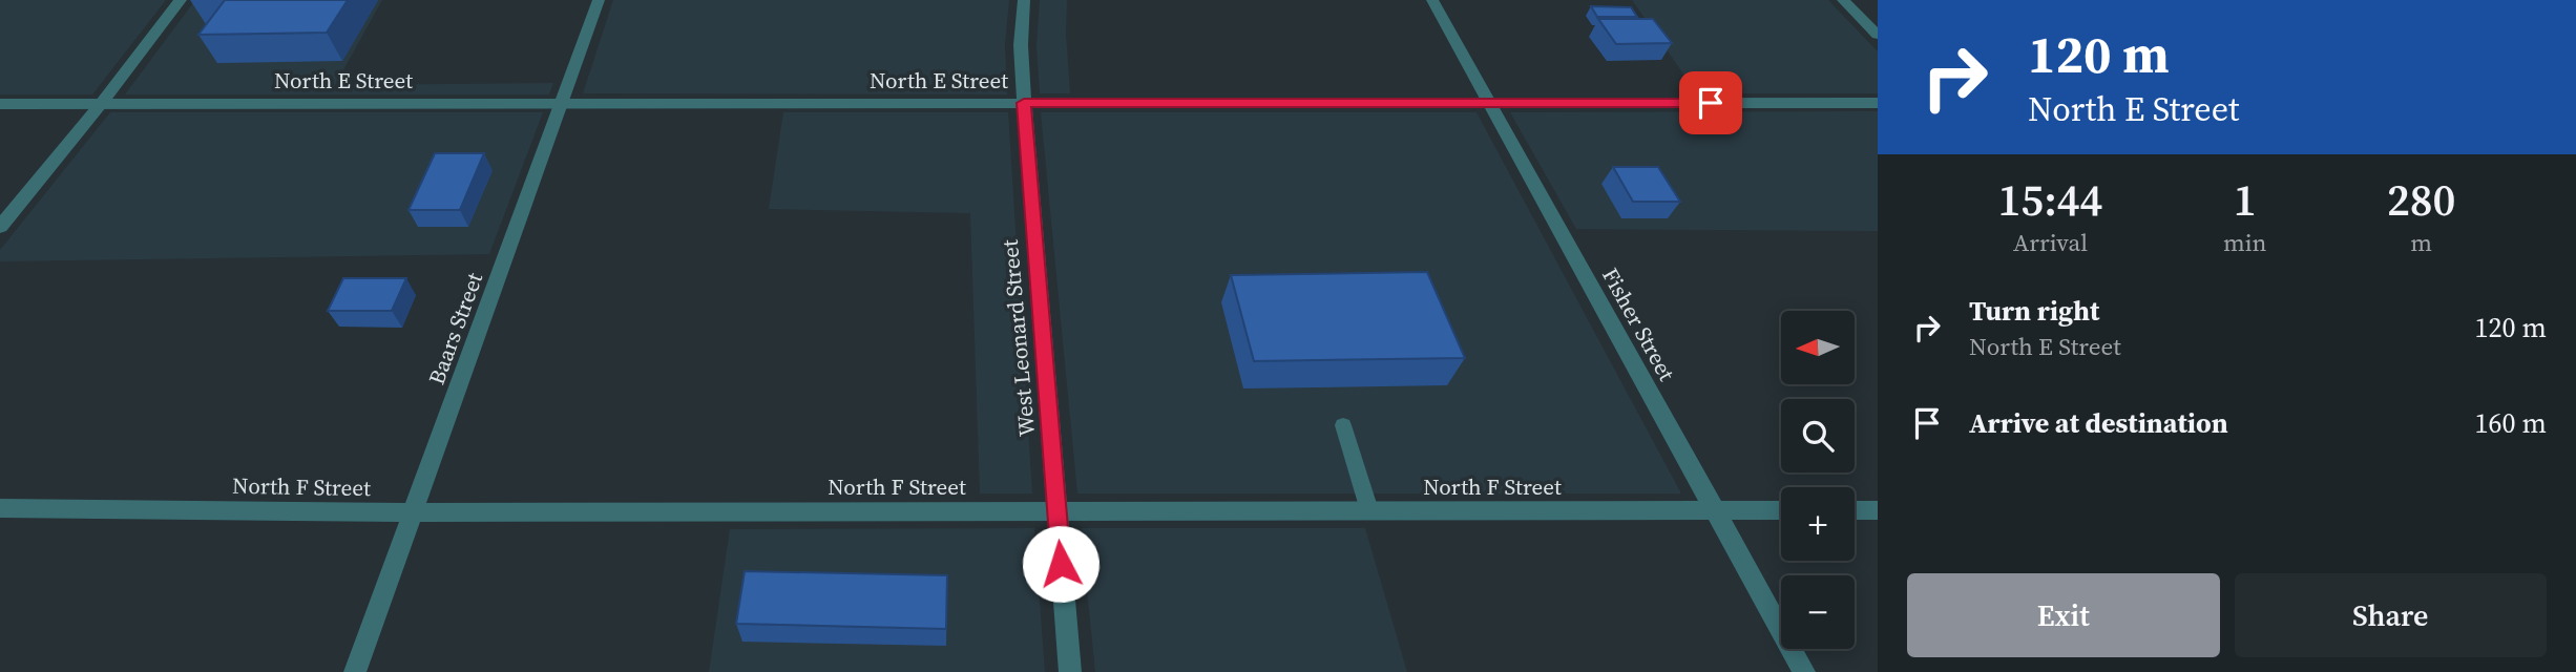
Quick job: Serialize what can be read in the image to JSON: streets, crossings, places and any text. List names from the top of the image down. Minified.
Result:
{"streets":{"street":["North E Street","Fisher Street","Baars Street","West Leonard Street","North F Street"]},"crossings":[["North E Street","Fisher Street"],["North E Street","Baars Street"],["North E Street","West Leonard Street"],["Fisher Street","North F Street"],["Baars Street","North F Street"],["West Leonard Street","North F Street"]],"north":"left","page":{"turn":["120 m","North E Street"],"eta":["15:44","Arrival","1","min","280","m"],"list":[{"name":"Turn right","note":"North E Street","value":"120 m"},{"name":"Arrive at destination","value":"160 m"}],"map_buttons":["+","−"],"buttons":["Exit","Share"]}}
